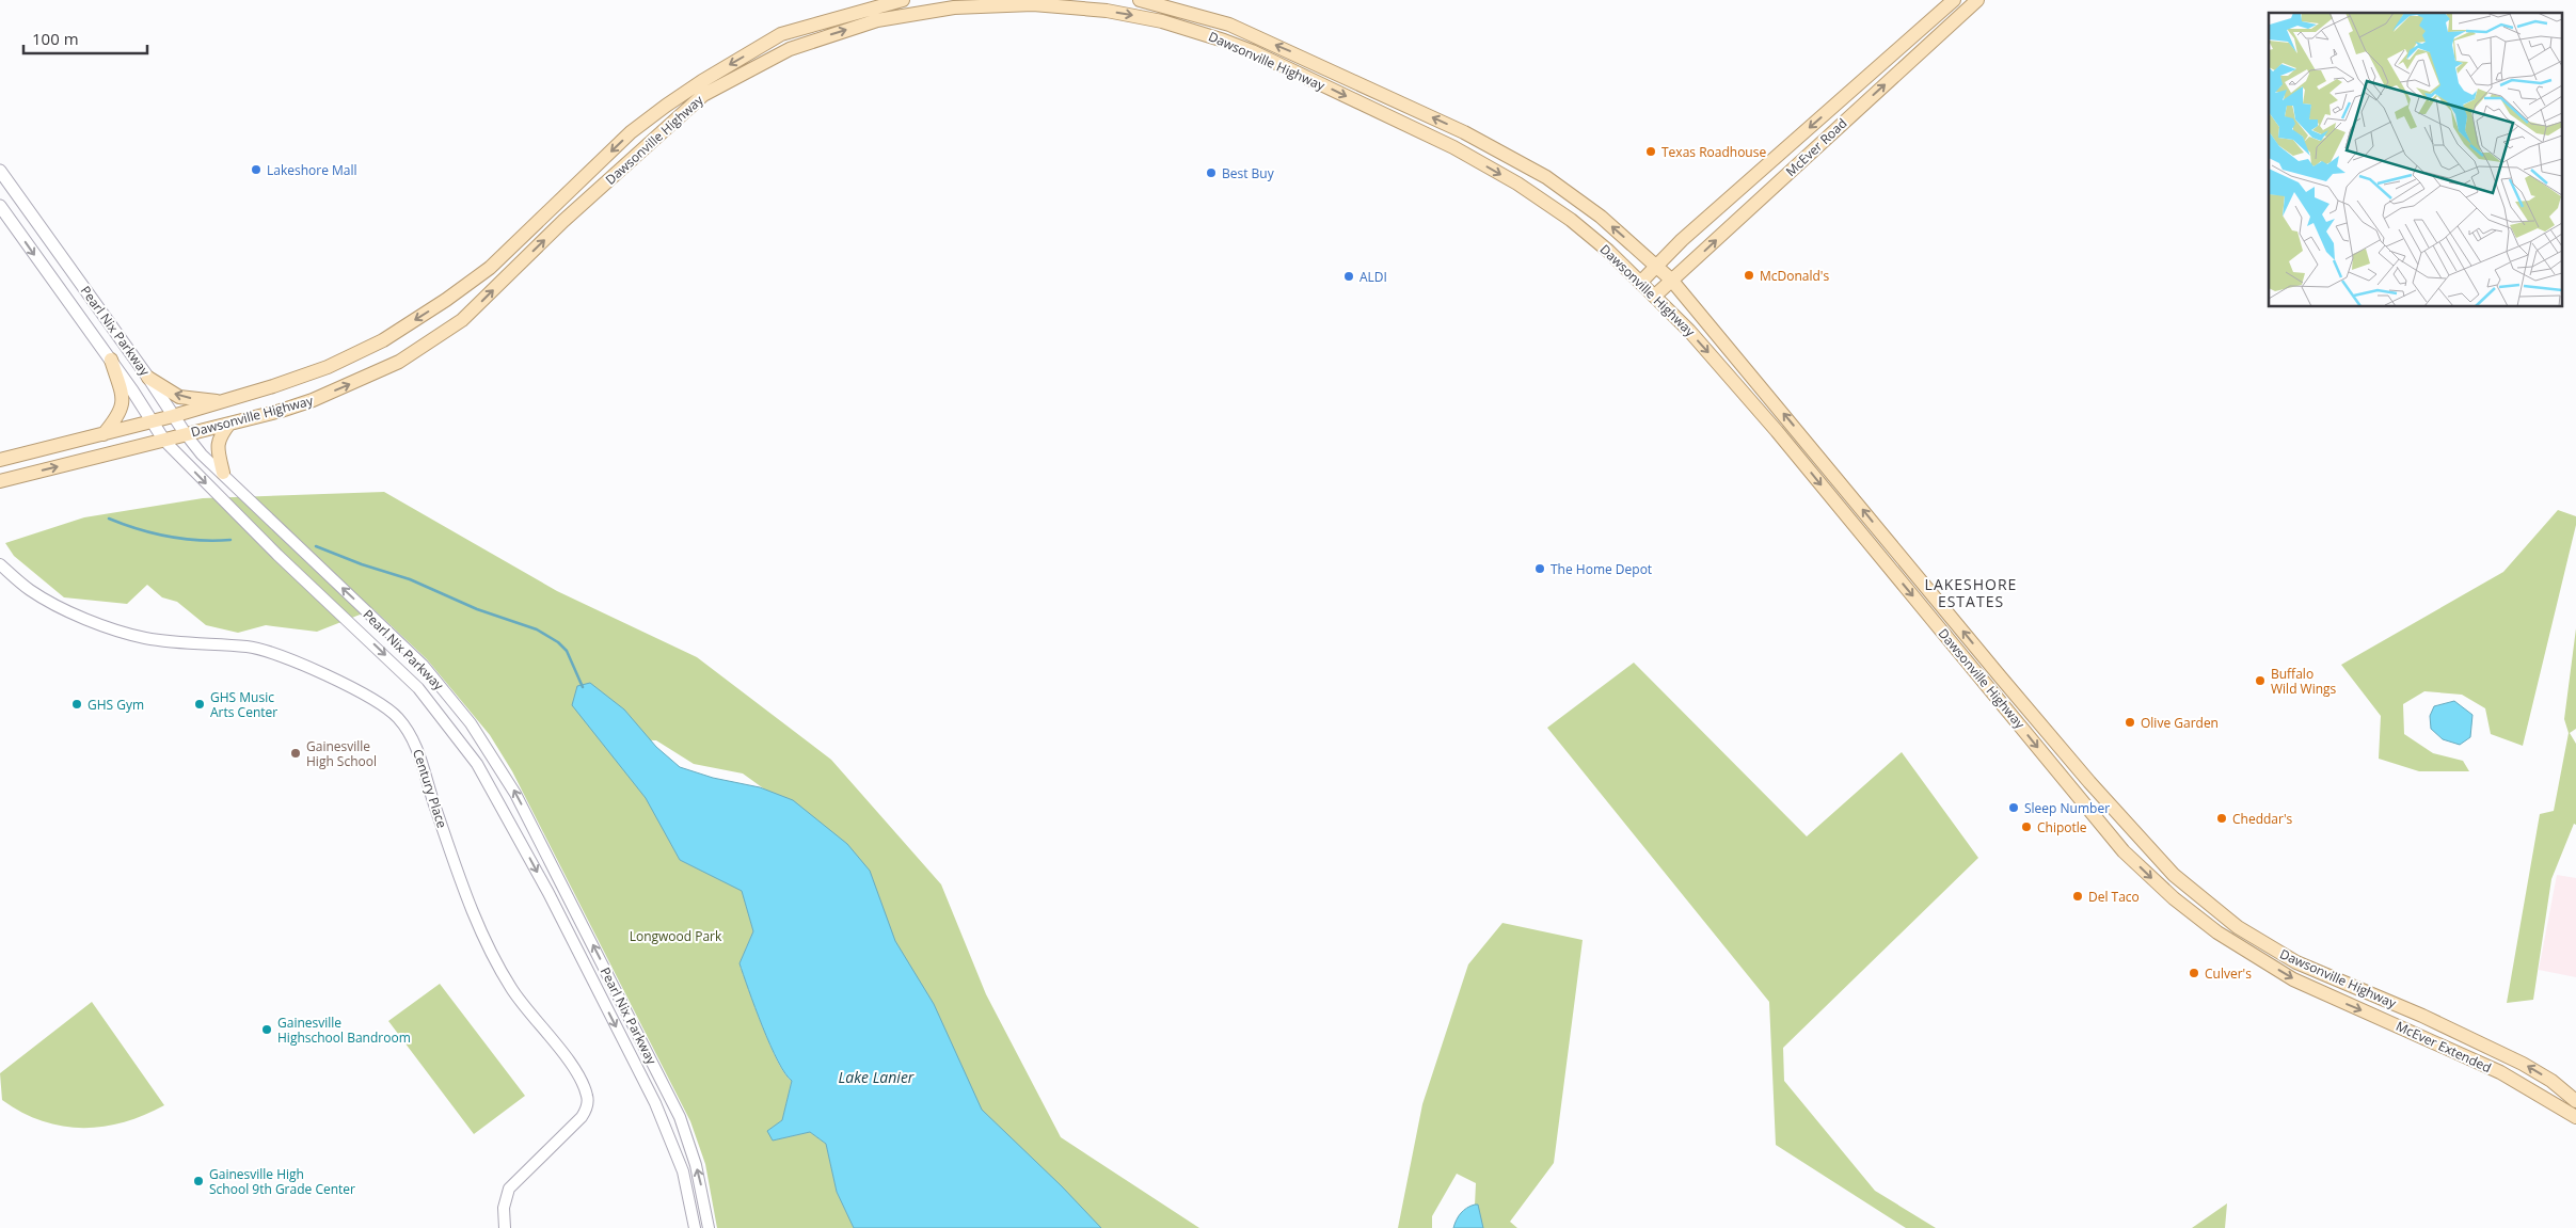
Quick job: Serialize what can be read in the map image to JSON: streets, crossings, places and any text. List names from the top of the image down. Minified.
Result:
{"streets":{"main road":["Dawsonville Highway","McEver Road","Pearl Nix Parkway","McEver Extended"],"street":["Century Place"]},"crossings":[["Dawsonville Highway","McEver Road"],["Dawsonville Highway","Pearl Nix Parkway"],["Dawsonville Highway","McEver Extended"]],"one_way":["McEver Extended"],"districts":["LAKESHORE ESTATES"],"water":["Lake Lanier"],"parks":["Longwood Park"],"places":["Texas Roadhouse","Lakeshore Mall","Best Buy","McDonald's","ALDI","The Home Depot","Buffalo Wild Wings","GHS Gym","GHS Music Arts Center","Olive Garden","Gainesville High School","Sleep Number","Cheddar's","Chipotle","Del Taco","Culver's","Gainesville Highschool Bandroom","Gainesville High School 9th Grade Center"],"scale_bar":"100 m"}
